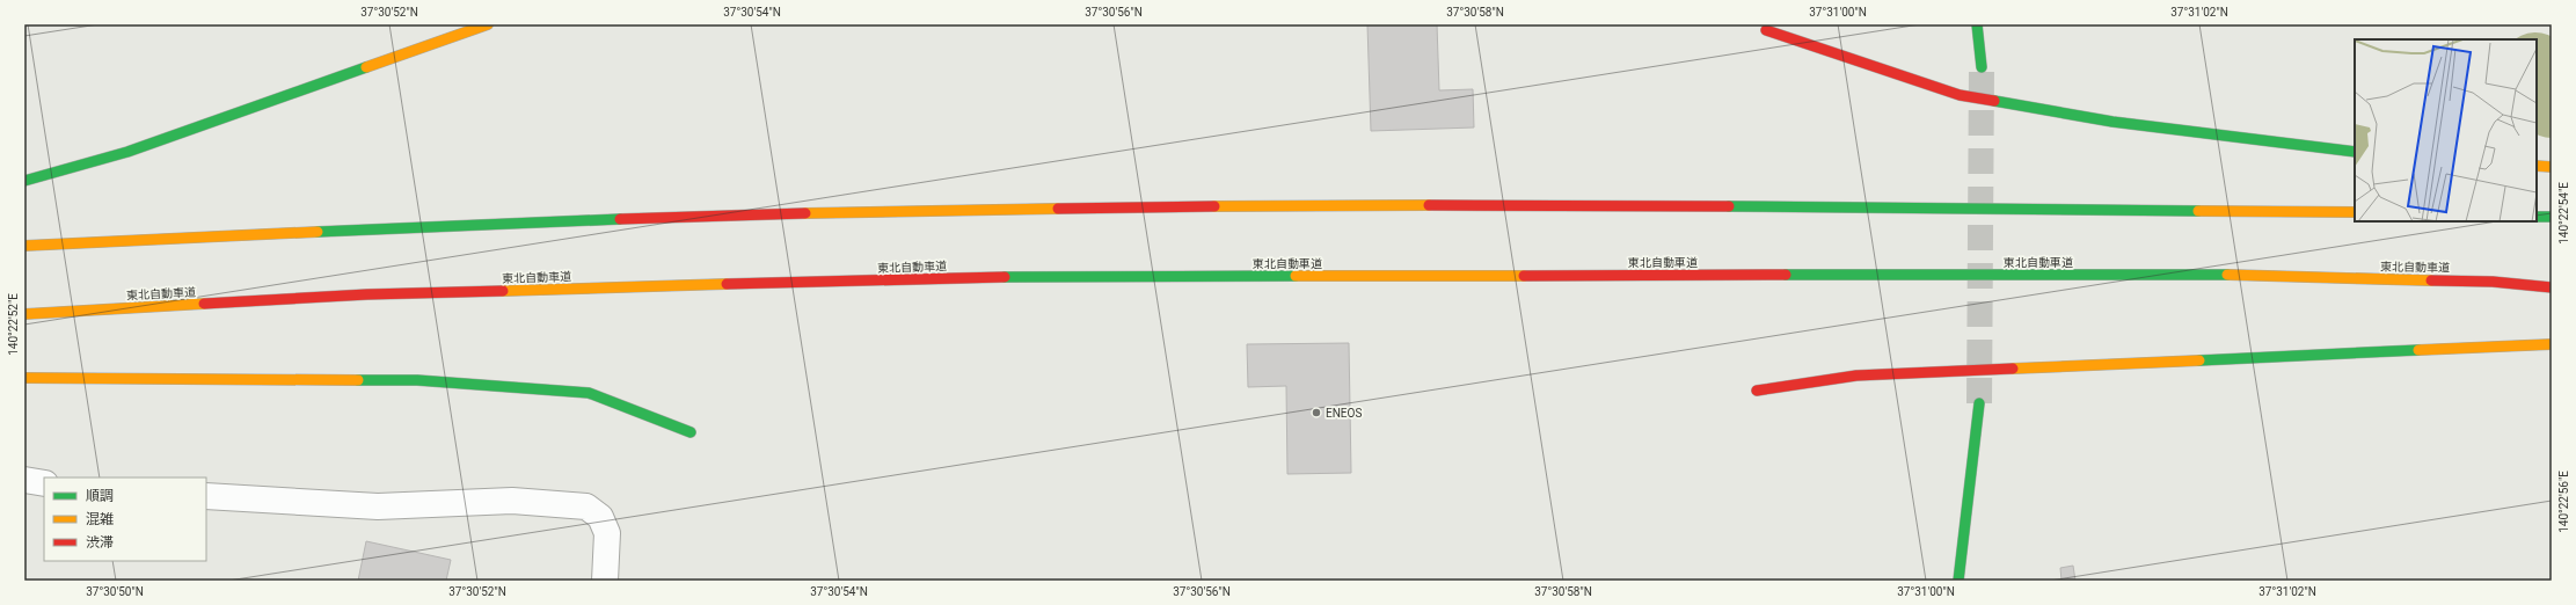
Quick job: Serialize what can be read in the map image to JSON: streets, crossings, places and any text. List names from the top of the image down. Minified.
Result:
{"streets":{"main road":["東北自動車道"]},"places":["ENEOS"],"legend":["順調","混雑","渋滞"],"coordinates":["37°30'52\"N","37°30'54\"N","37°30'56\"N","37°30'58\"N","37°31'00\"N","37°31'02\"N","140°22'54\"E","140°22'52\"E","140°22'56\"E","37°30'50\"N"]}
